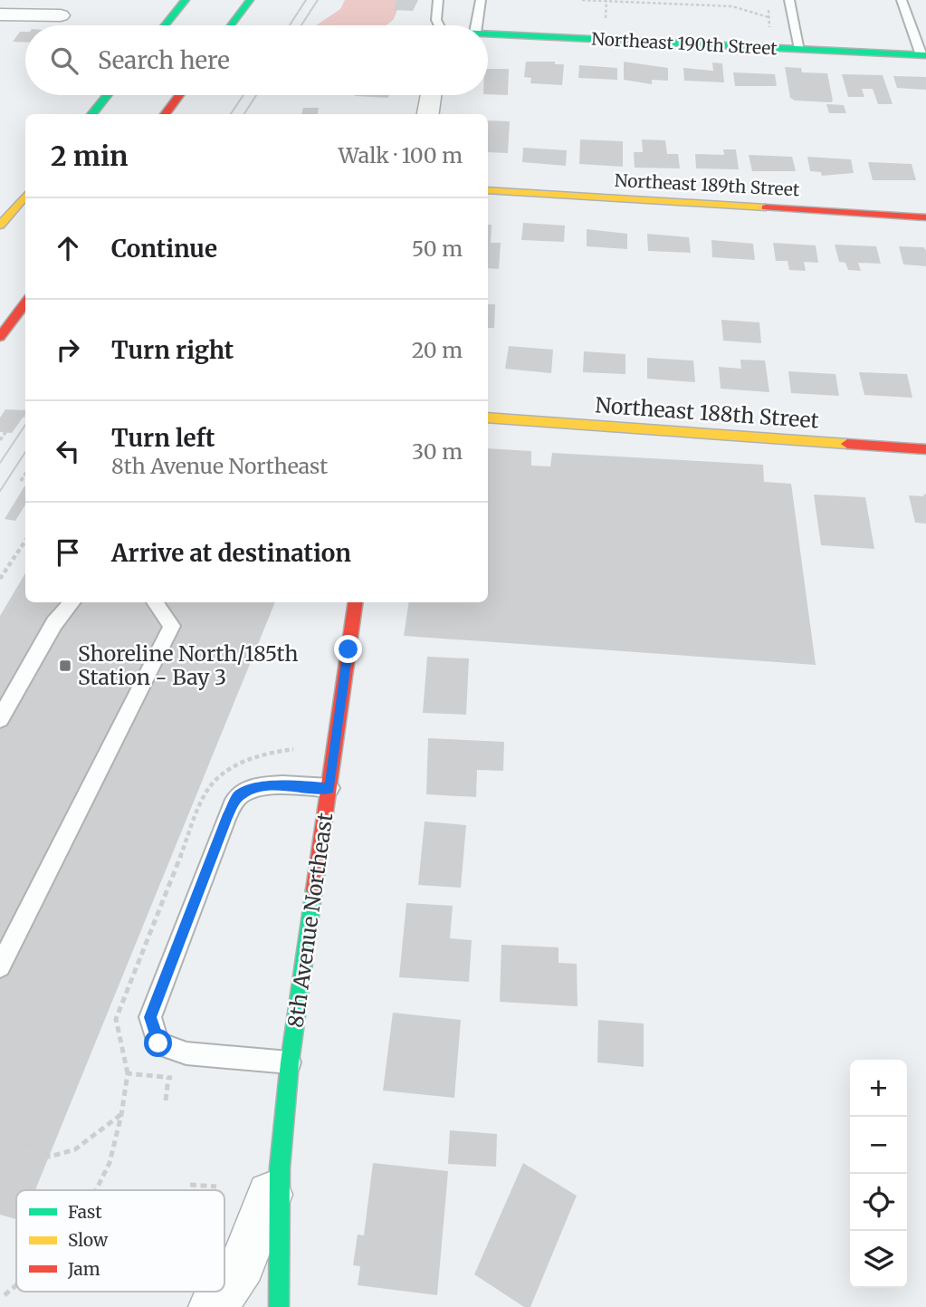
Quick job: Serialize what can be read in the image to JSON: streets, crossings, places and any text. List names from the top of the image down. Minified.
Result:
{"streets":{"main road":["Northeast 190th Street","Northeast 189th Street","Northeast 188th Street","8th Avenue Northeast"]},"places":{"transit":["Shoreline North/185th Station - Bay 3"]},"legend":["Fast","Slow","Jam"],"page":{"search":"Search here","heading":["2 min","Walk · 100 m"],"list":[["Continue","50 m"],["Turn right","20 m"],["Turn left","8th Avenue Northeast","30 m"],"Arrive at destination"],"map_buttons":["+","−"]}}
